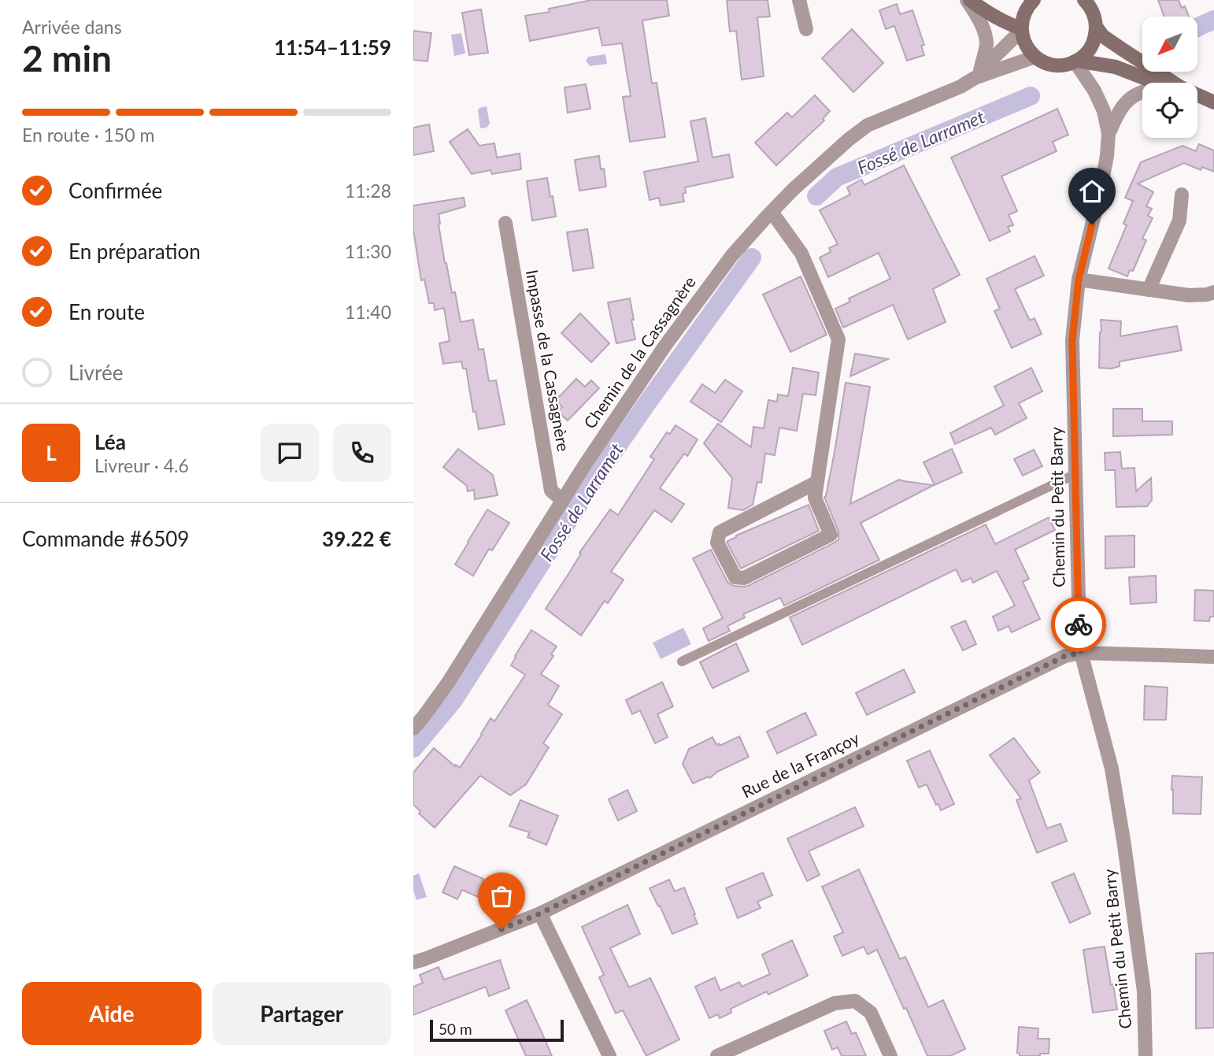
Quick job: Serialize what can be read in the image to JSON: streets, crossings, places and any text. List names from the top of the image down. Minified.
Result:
{"streets":{"street":["Chemin de la Cassagnère","Impasse de la Cassagnère","Chemin du Petit Barry","Rue de la Françoy"]},"crossings":[["Chemin de la Cassagnère","Impasse de la Cassagnère"],["Chemin du Petit Barry","Rue de la Françoy"]],"water":["Fossé de Larramet"],"scale_bar":"50 m","north":"bottom left","page":{"heading":["2 min","Arrivée dans","11:54–11:59"],"panel":["Léa","Livreur · 4.6","Commande #6509","39.22 €"],"bar":"En route · 150 m","list":[["Confirmée","11:28"],["En préparation","11:30"],["En route","11:40"],"Livrée"],"round":"L","buttons":["Aide","Partager"],"scale":"50 m"}}
